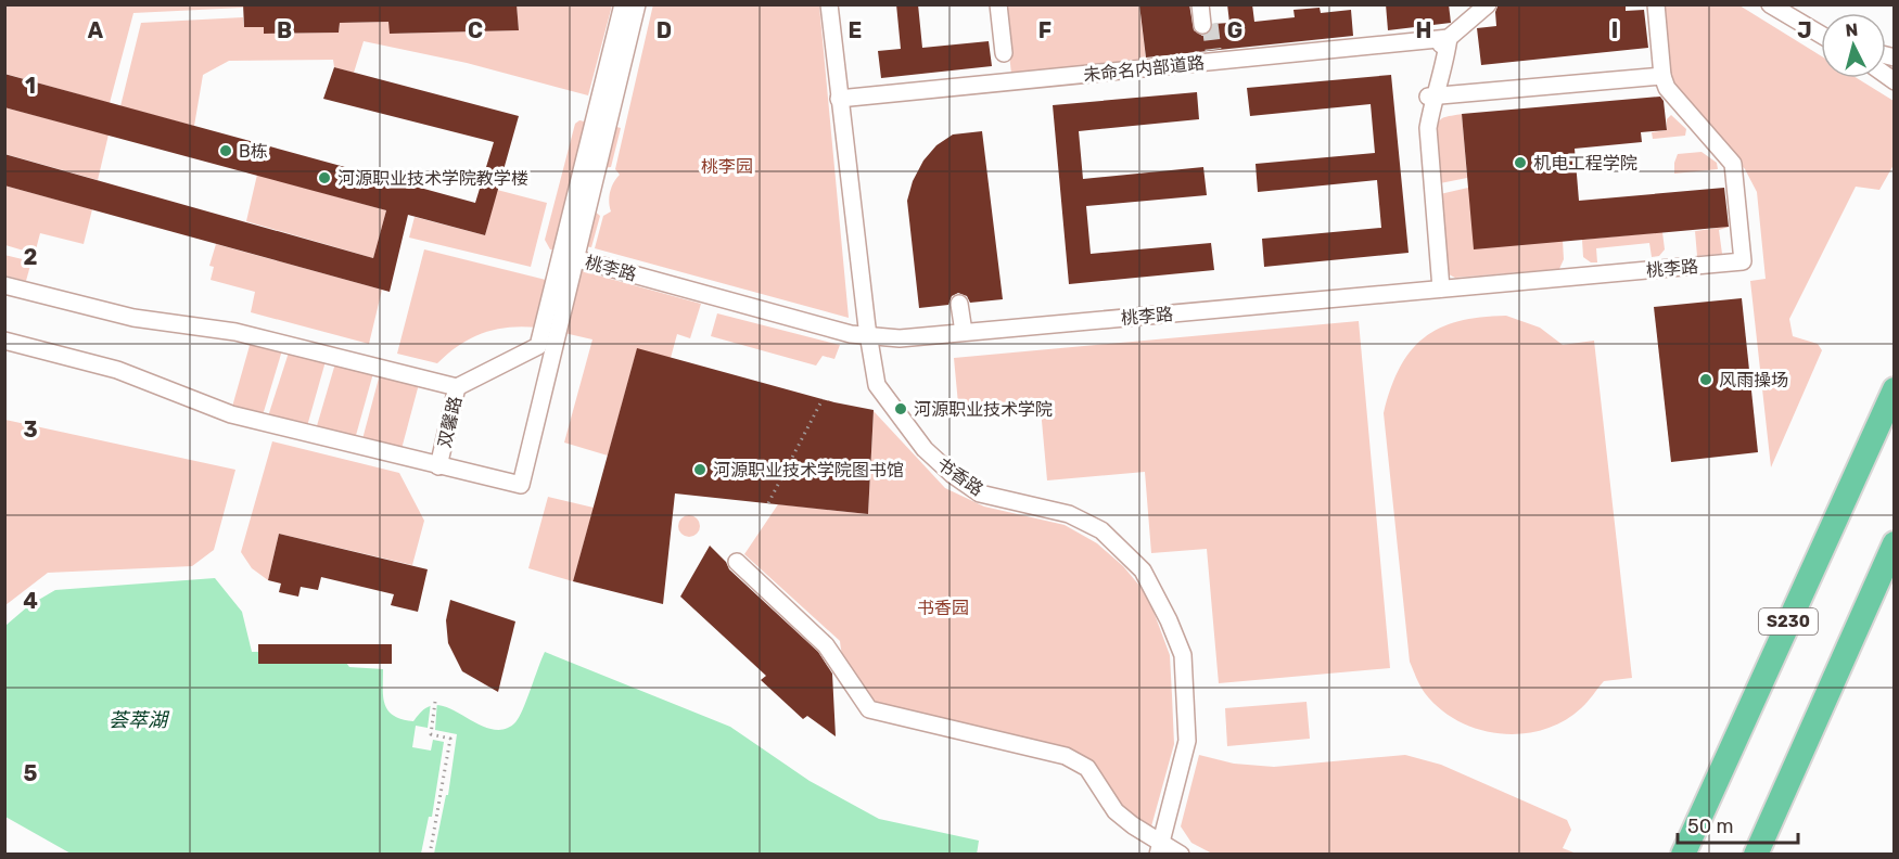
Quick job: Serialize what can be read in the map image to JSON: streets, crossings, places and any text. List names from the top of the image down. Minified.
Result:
{"streets":{"main road":["S230"],"street":["未命名内部道路","桃李路","双馨路","书香路"]},"crossings":[["未命名内部道路","书香路"],["桃李路","书香路"]],"water":["荟萃湖"],"parks":["桃李园","书香园"],"places":["B栋","机电工程学院","河源职业技术学院教学楼","风雨操场","河源职业技术学院","河源职业技术学院图书馆"],"scale_bar":"50 m","north":"top","grid":{"columns":["A","B","C","D","E","F","G","H","I","J"],"rows":["1","2","3","4","5"]}}
